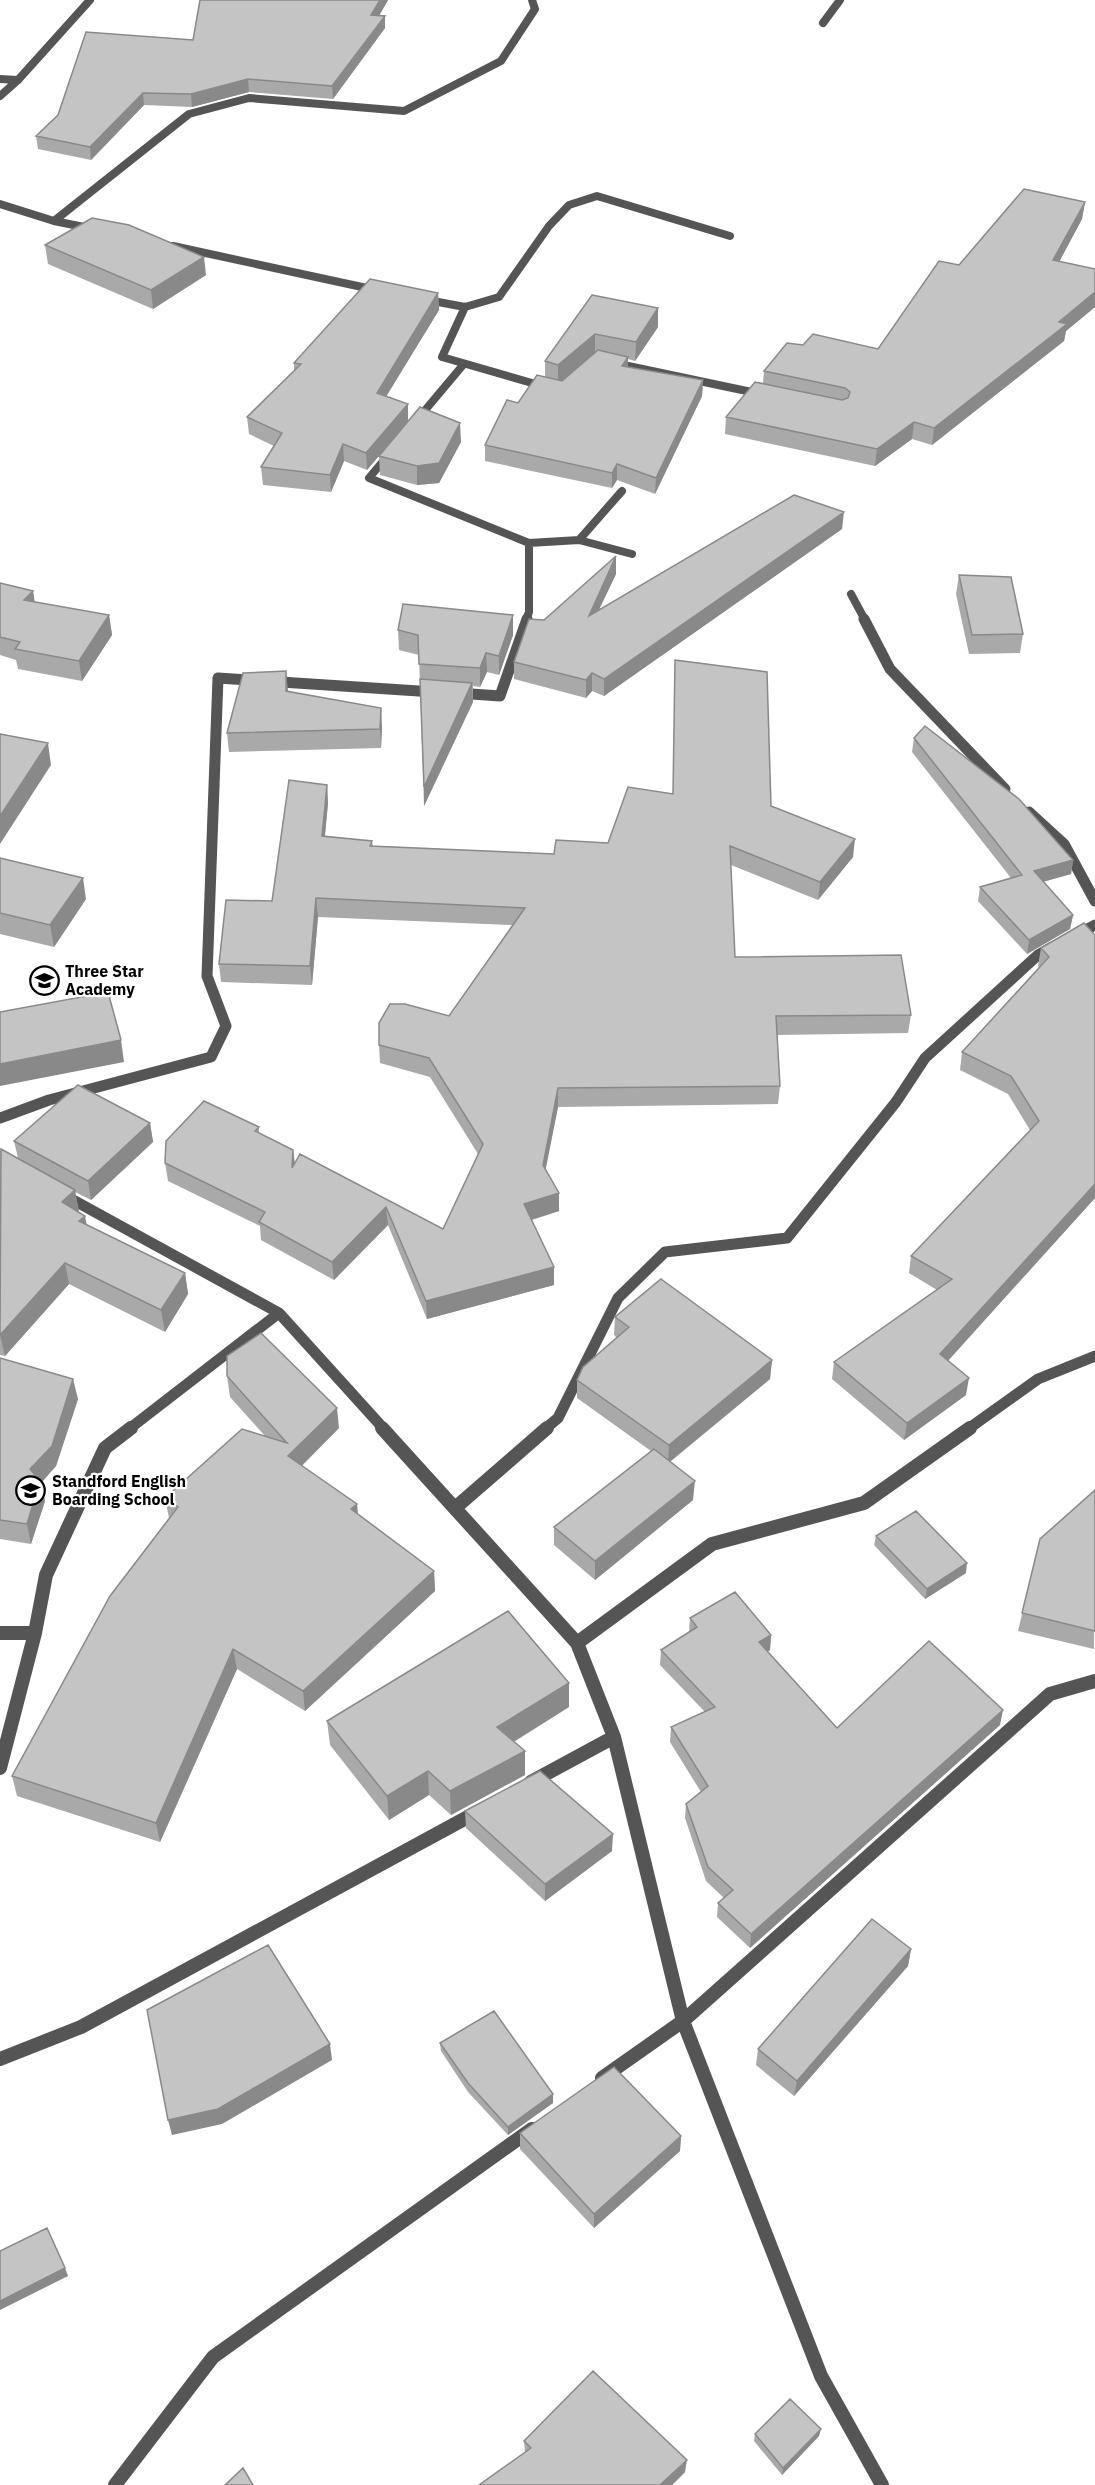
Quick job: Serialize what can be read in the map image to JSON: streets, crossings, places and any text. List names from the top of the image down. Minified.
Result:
{"places":{"school or university":["Three Star Academy","Standford English Boarding School"]}}
